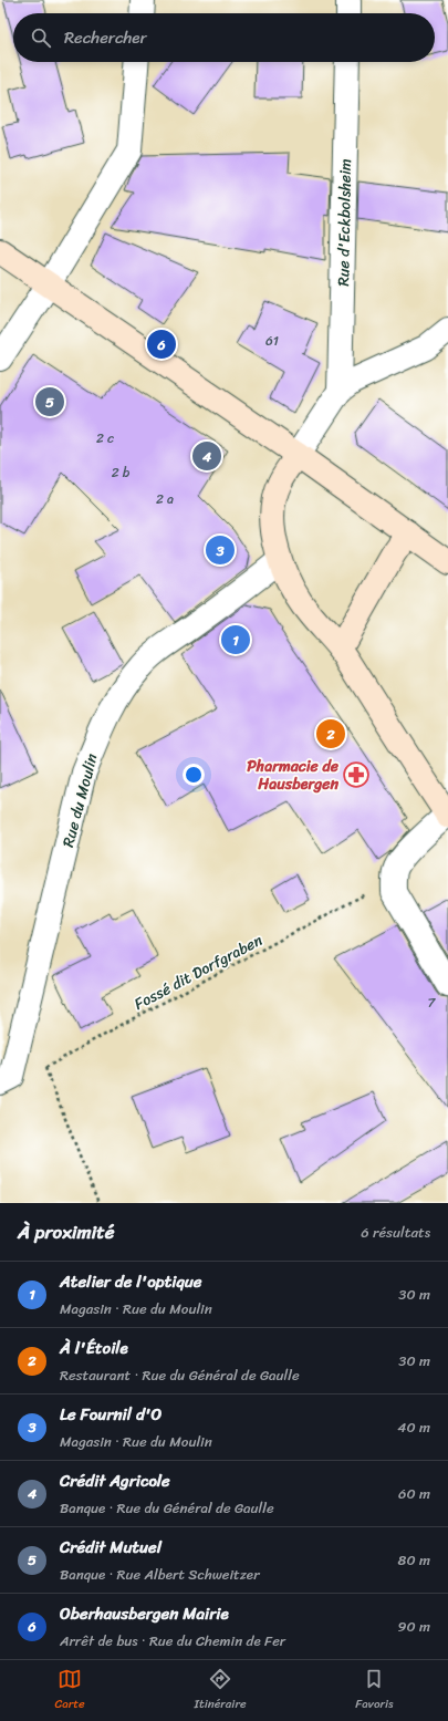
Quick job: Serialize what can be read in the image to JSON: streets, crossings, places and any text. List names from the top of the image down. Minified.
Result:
{"streets":{"street":["Rue d'Eckbolsheim","Rue du Moulin"],"path":["Fossé dit Dorfgraben"]},"places":{"pharmacy":["Pharmacie de Hausbergen"]},"house_numbers":["61","2 c","2 b","2 a","7"],"page":{"search":"Rechercher","pins":["6","5","4","3","1","2"],"heading":["À proximité","6 résultats"],"list":[{"mark":"1","name":"Atelier de l'optique","note":"Magasin · Rue du Moulin","value":"30 m"},{"mark":"2","name":"À l'Étoile","note":"Restaurant · Rue du Général de Gaulle","value":"30 m"},{"mark":"3","name":"Le Fournil d'O","note":"Magasin · Rue du Moulin","value":"40 m"},{"mark":"4","name":"Crédit Agricole","note":"Banque · Rue du Général de Gaulle","value":"60 m"},{"mark":"5","name":"Crédit Mutuel","note":"Banque · Rue Albert Schweitzer","value":"80 m"},{"mark":"6","name":"Oberhausbergen Mairie","note":"Arrêt de bus · Rue du Chemin de Fer","value":"90 m"}],"nav":["Carte","Itinéraire","Favoris"]}}
